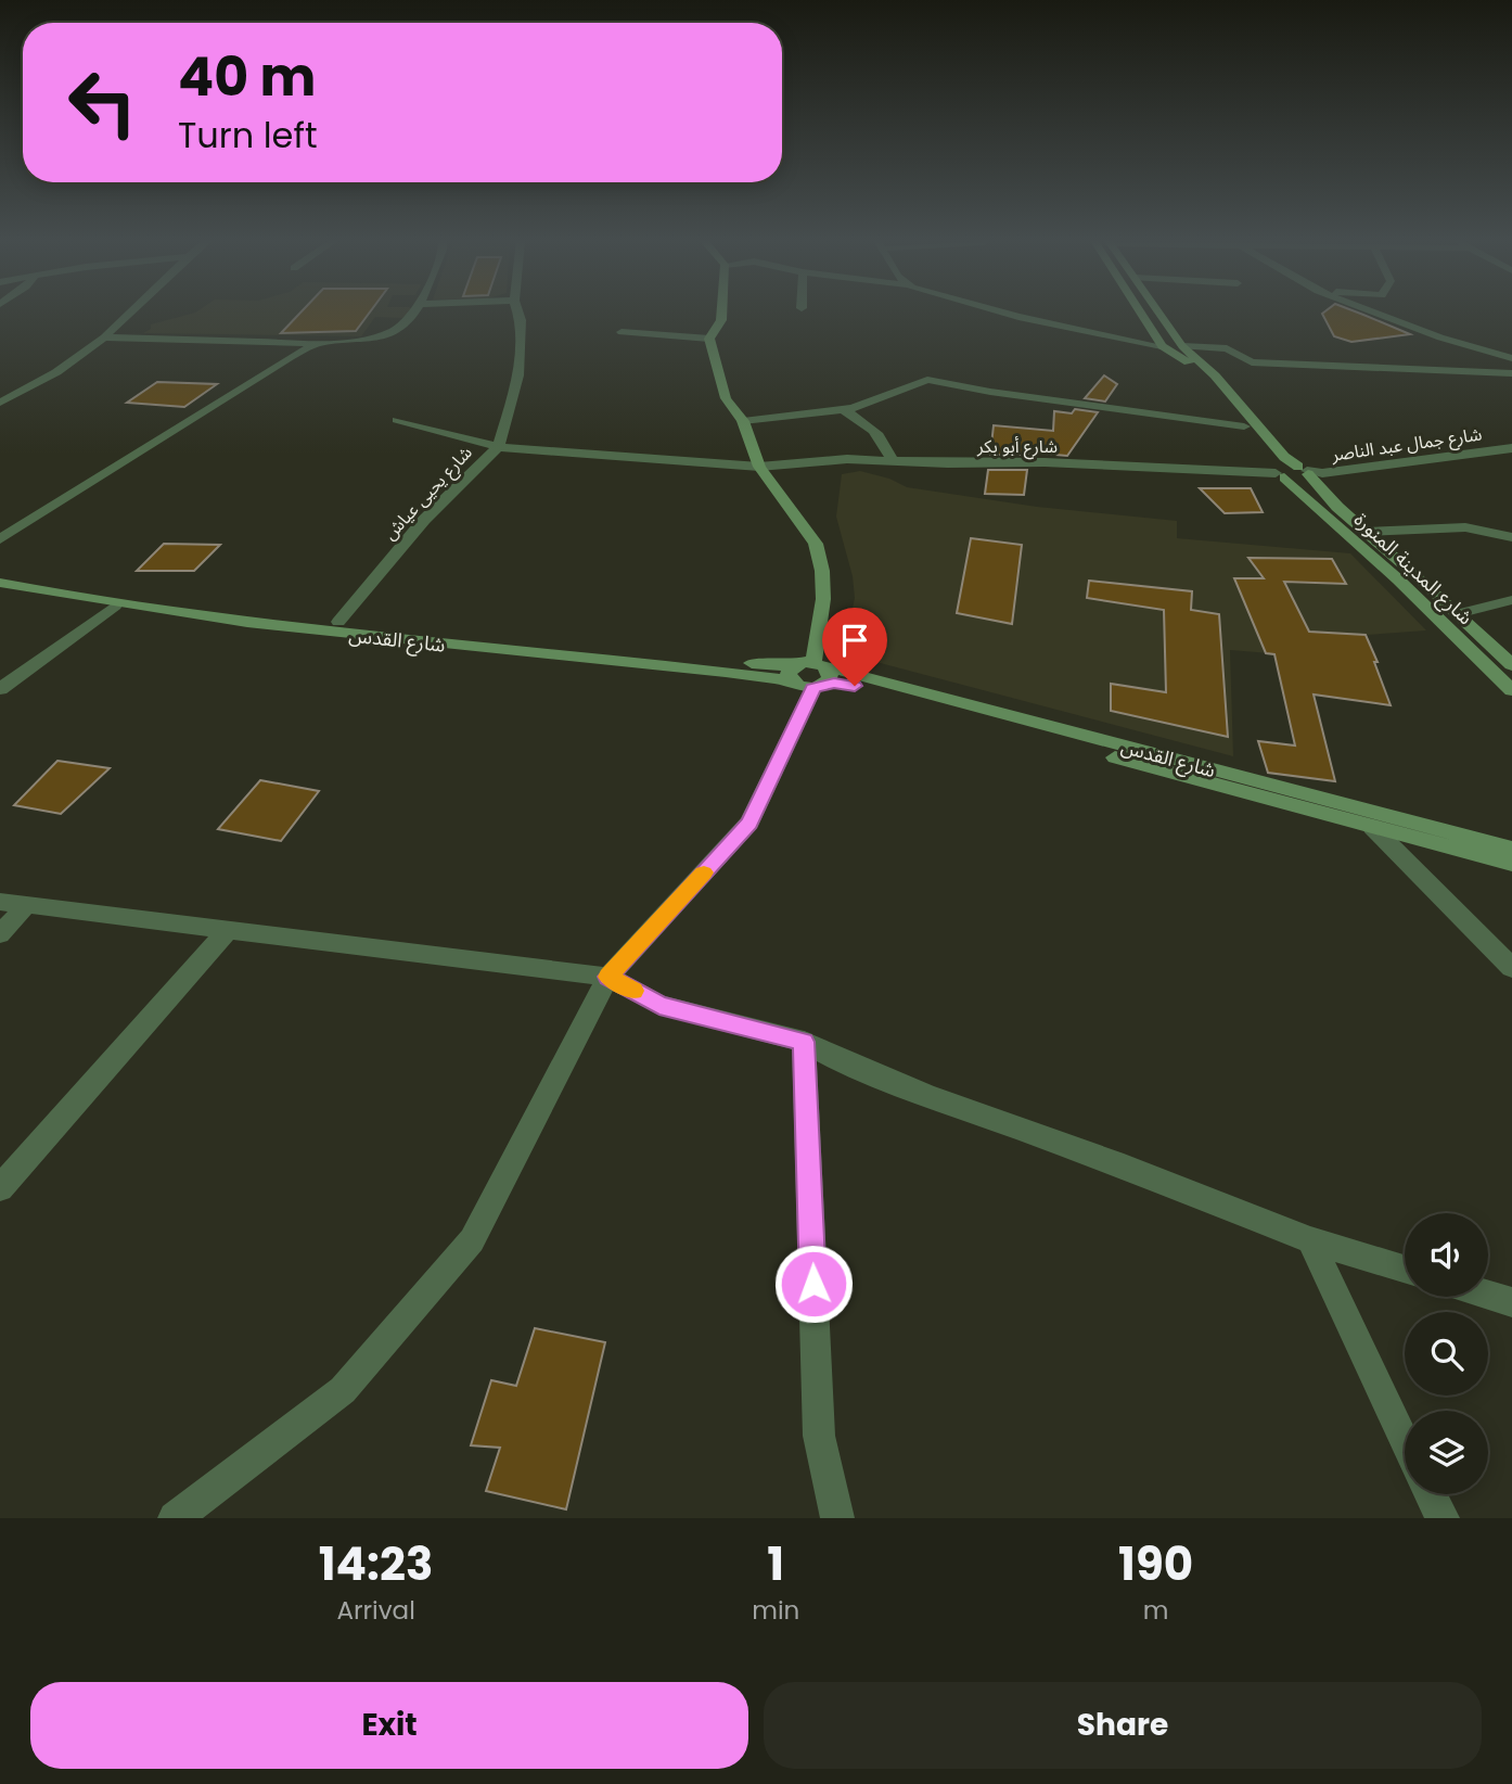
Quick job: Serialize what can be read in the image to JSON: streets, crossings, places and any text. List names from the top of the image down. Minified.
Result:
{"streets":{"main road":["شارع المدينة المنورة","شارع القدس"],"street":["شارع جمال عبد الناصر","شارع أبو بكر","شارع يحيى عياش"]},"crossings":[["شارع جمال عبد الناصر","شارع المدينة المنورة"],["شارع أبو بكر","شارع يحيى عياش"],["شارع أبو بكر","شارع المدينة المنورة"],["شارع يحيى عياش","شارع القدس"]],"page":{"turn":["40 m","Turn left"],"eta":["14:23","Arrival","1","min","190","m"],"buttons":["Exit","Share"]}}
